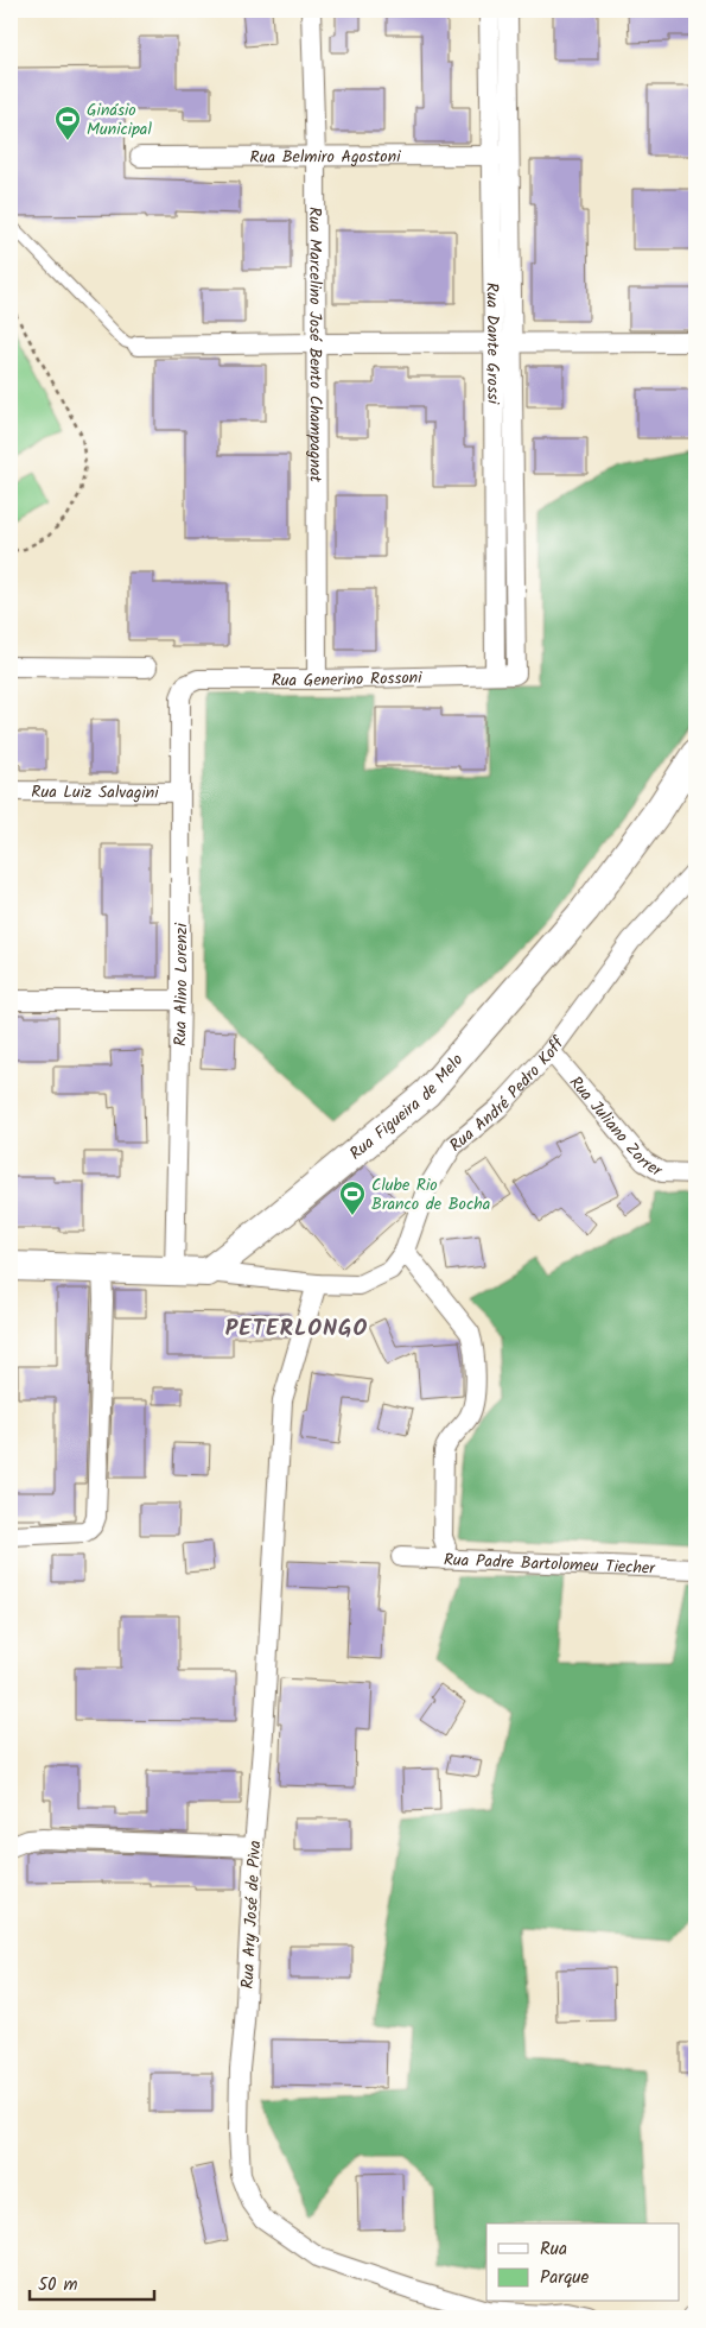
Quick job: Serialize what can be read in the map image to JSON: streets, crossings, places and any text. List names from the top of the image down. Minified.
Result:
{"streets":{"main road":["Rua Figueira de Melo"],"street":["Rua Belmiro Agostoni","Rua Dante Grossi","Rua Marcelino José Bento Champagnat","Rua Generino Rossoni","Rua Luiz Salvagini","Rua Alino Lorenzi","Rua André Pedro Koff","Rua Juliano Zorrer","Rua Padre Bartolomeu Tiecher","Rua Ary José de Piva"]},"crossings":[["Rua Belmiro Agostoni","Rua Dante Grossi"],["Rua Belmiro Agostoni","Rua Marcelino José Bento Champagnat"],["Rua Dante Grossi","Rua Generino Rossoni"],["Rua Marcelino José Bento Champagnat","Rua Generino Rossoni"],["Rua Generino Rossoni","Rua Alino Lorenzi"],["Rua Luiz Salvagini","Rua Alino Lorenzi"],["Rua André Pedro Koff","Rua Figueira de Melo"],["Rua André Pedro Koff","Rua Juliano Zorrer"],["Rua André Pedro Koff","Rua Ary José de Piva"]],"districts":["PETERLONGO"],"places":{"sports":["Ginásio Municipal","Clube Rio Branco de Bocha"]},"legend":["Rua","Parque"],"scale_bar":"50 m"}
